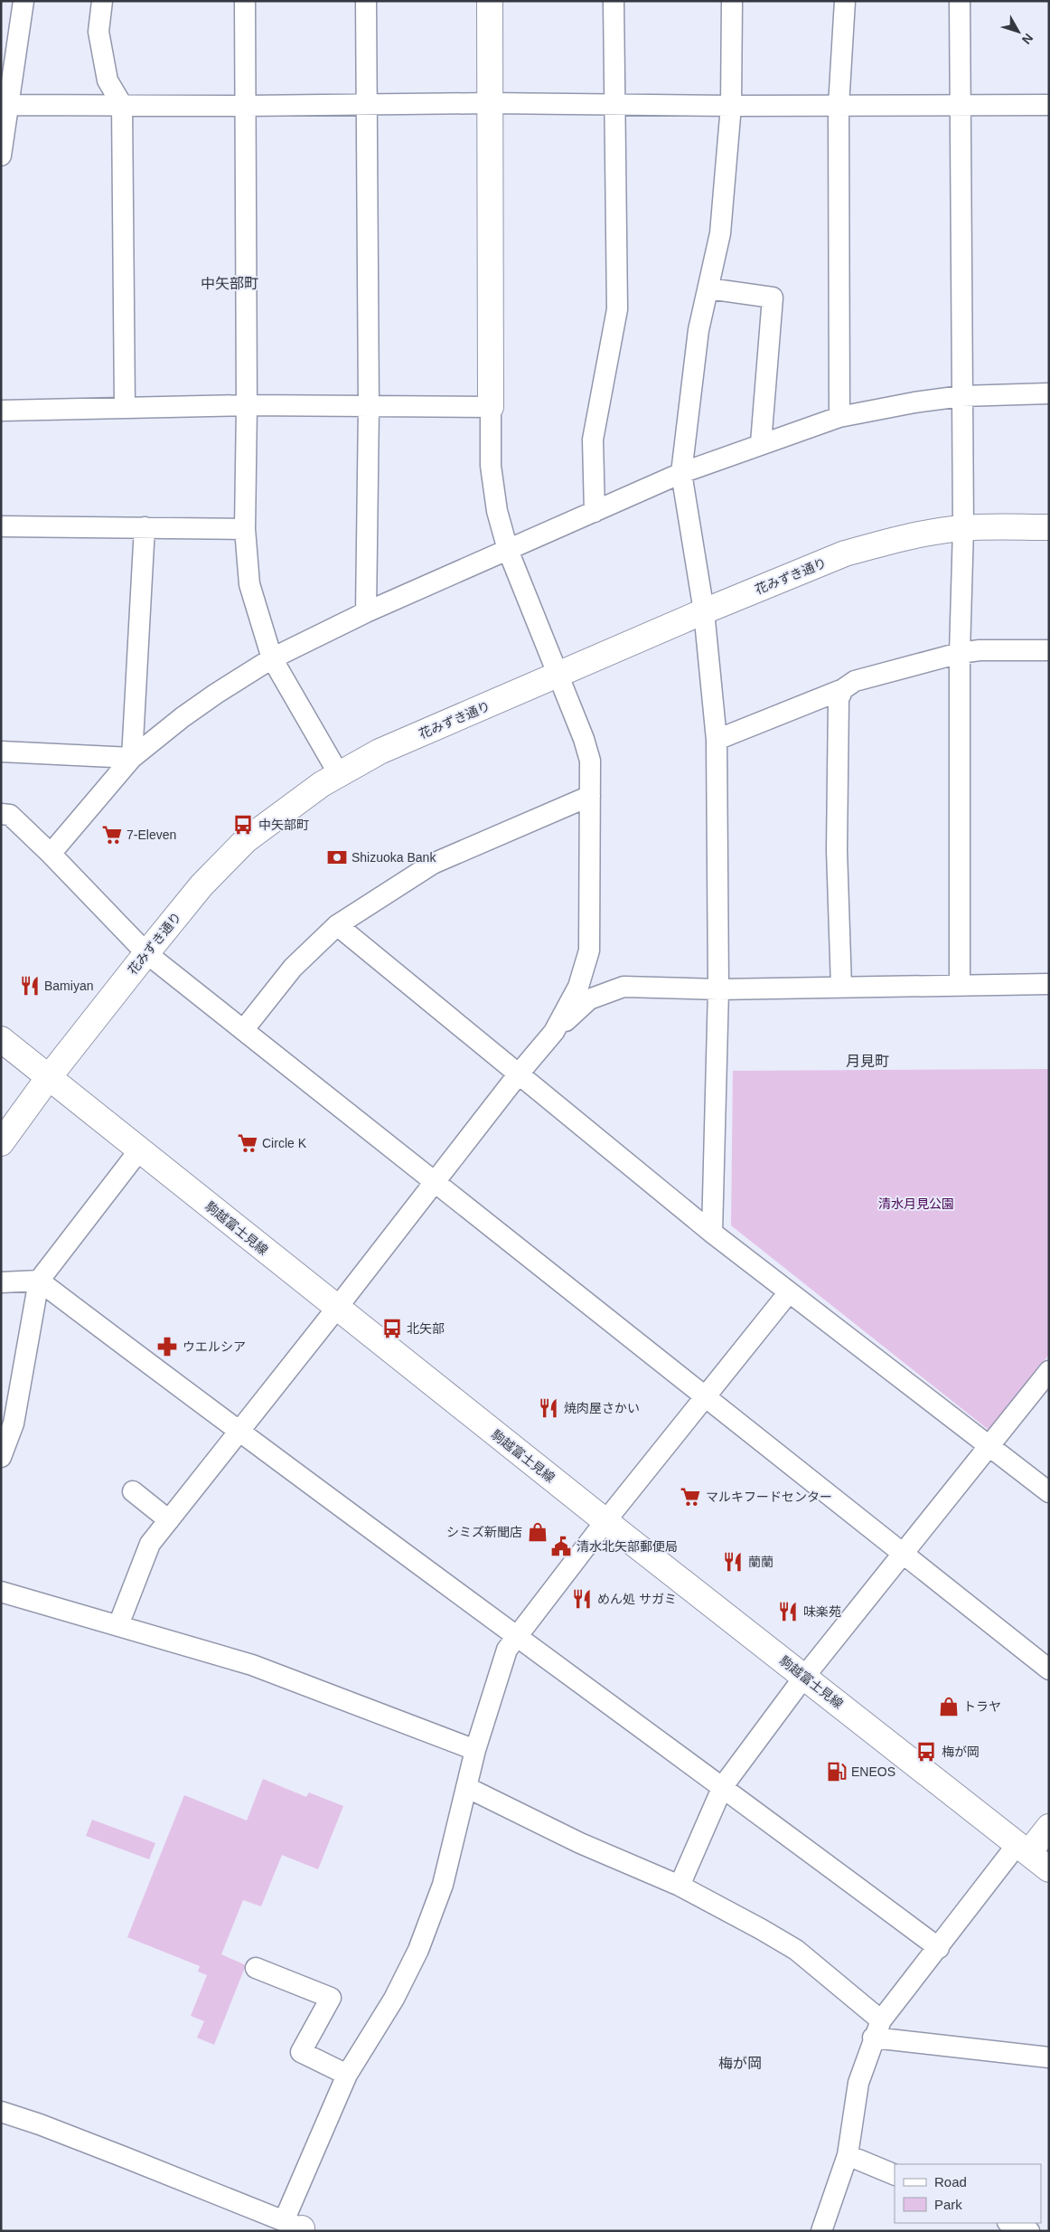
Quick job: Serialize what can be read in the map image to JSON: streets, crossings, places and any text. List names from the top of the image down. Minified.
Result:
{"streets":{"street":["花みずき通り","駒越富士見線"]},"crossings":[["花みずき通り","駒越富士見線"]],"districts":["中矢部町","月見町","梅が岡"],"parks":["清水月見公園"],"places":{"bus stop":["中矢部町","北矢部","梅が岡"],"supermarket":["7-Eleven","Circle K","マルキフードセンター"],"bank":["Shizuoka Bank"],"restaurant":["Bamiyan","焼肉屋さかい","蘭蘭","めん処 サガミ","味楽苑"],"pharmacy":["ウエルシア"],"shop":["シミズ新聞店","トラヤ"],"public building":["清水北矢部郵便局"],"fuel station":["ENEOS"]},"legend":["Road","Park"],"north":"bottom right"}
